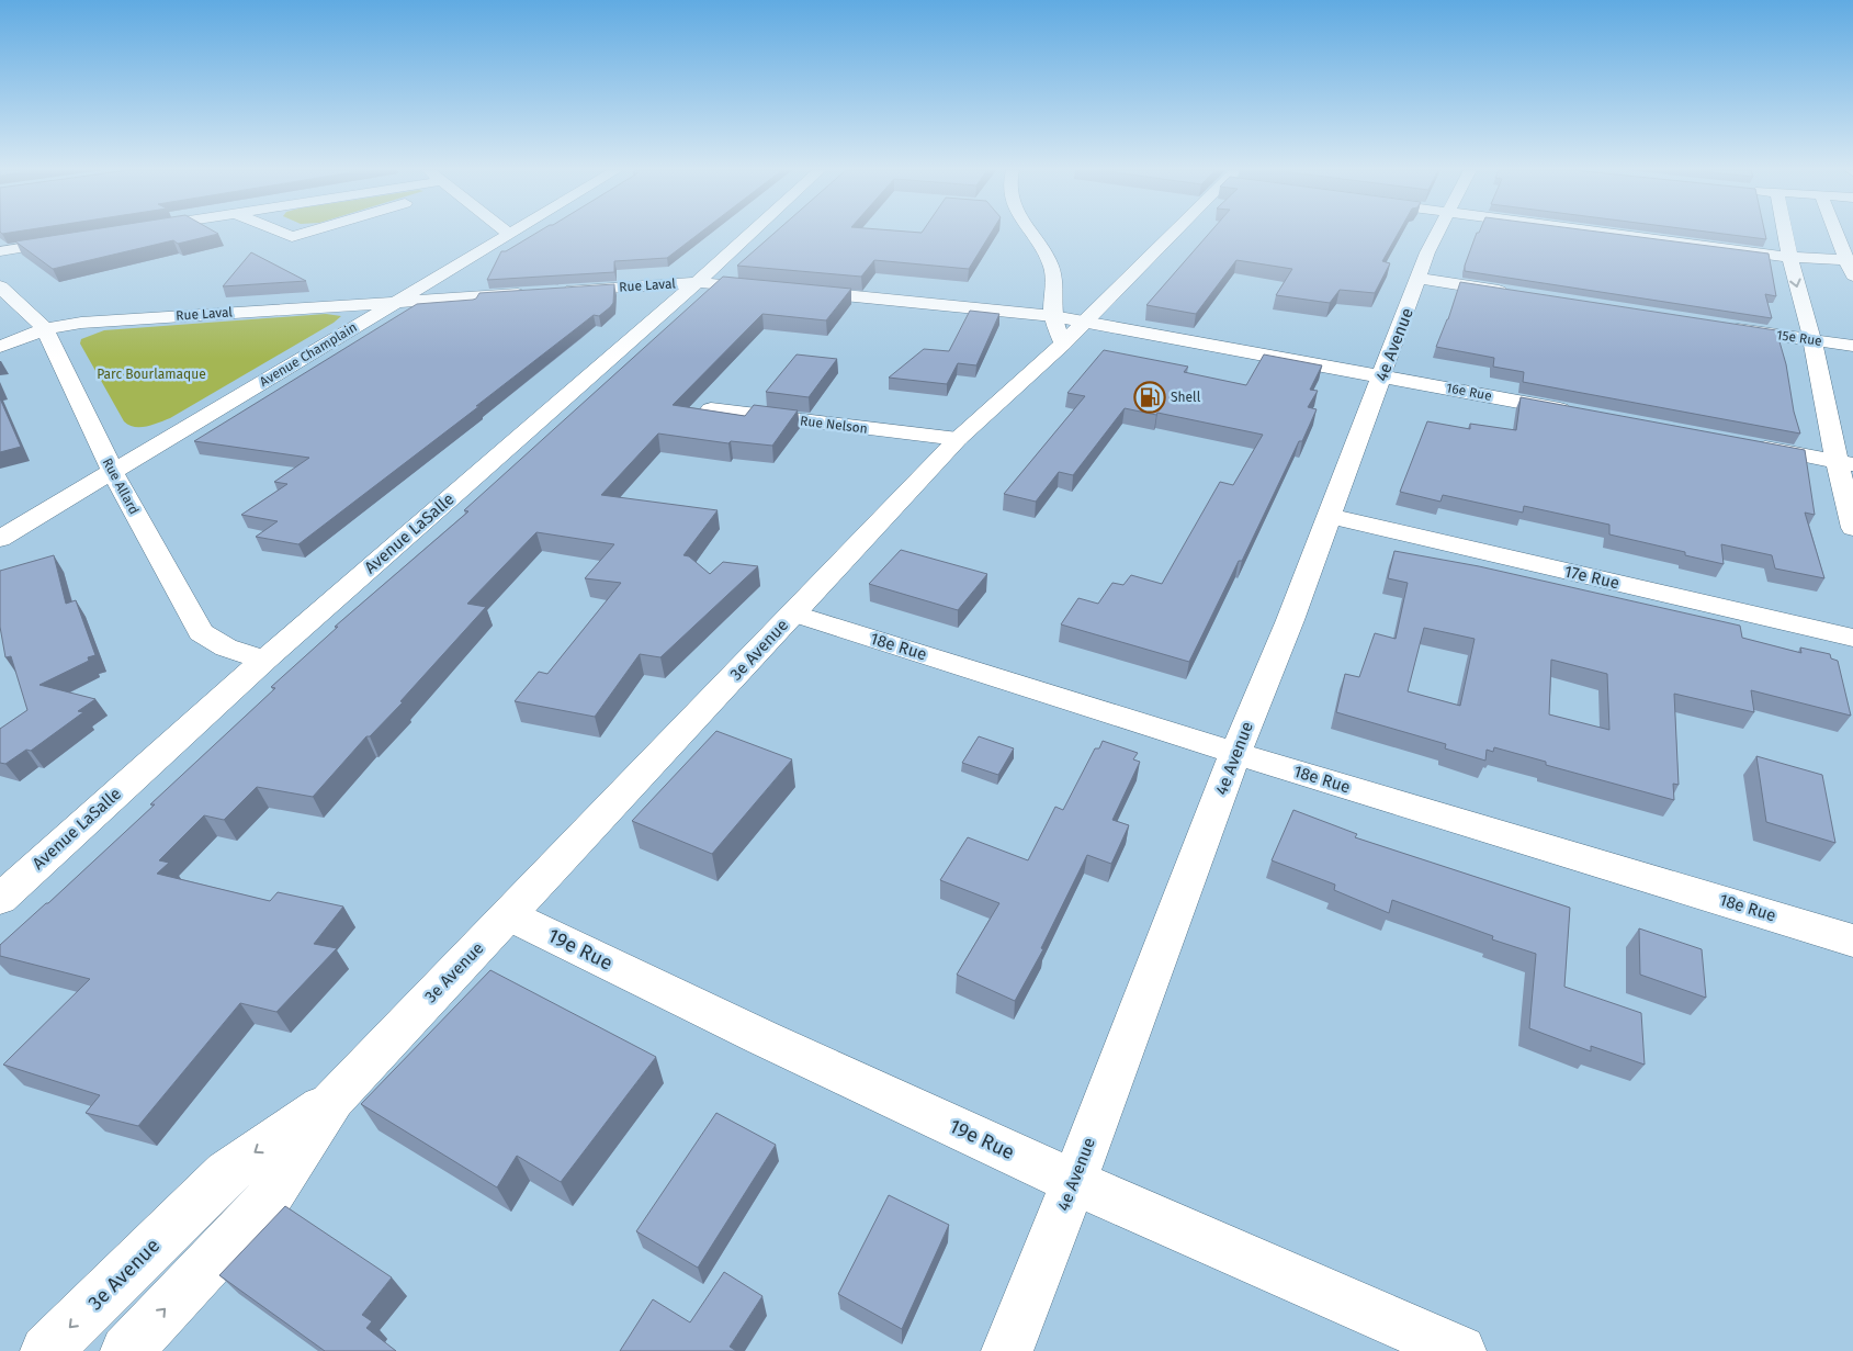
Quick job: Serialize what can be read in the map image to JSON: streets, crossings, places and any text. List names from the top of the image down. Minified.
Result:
{"streets":{"street":["Rue Laval","15e Rue","4e Avenue","Avenue Champlain","16e Rue","Rue Nelson","Rue Allard","Avenue LaSalle","17e Rue","18e Rue","3e Avenue","19e Rue"]},"crossings":[["Rue Laval","Avenue Champlain"],["Rue Laval","Rue Allard"],["Rue Laval","Avenue LaSalle"],["4e Avenue","16e Rue"],["4e Avenue","17e Rue"],["4e Avenue","18e Rue"],["4e Avenue","19e Rue"],["Avenue Champlain","Rue Allard"],["16e Rue","3e Avenue"],["Rue Nelson","3e Avenue"],["Rue Allard","Avenue LaSalle"],["18e Rue","3e Avenue"],["3e Avenue","19e Rue"]],"parks":["Parc Bourlamaque"],"places":{"fuel station":["Shell"]}}
